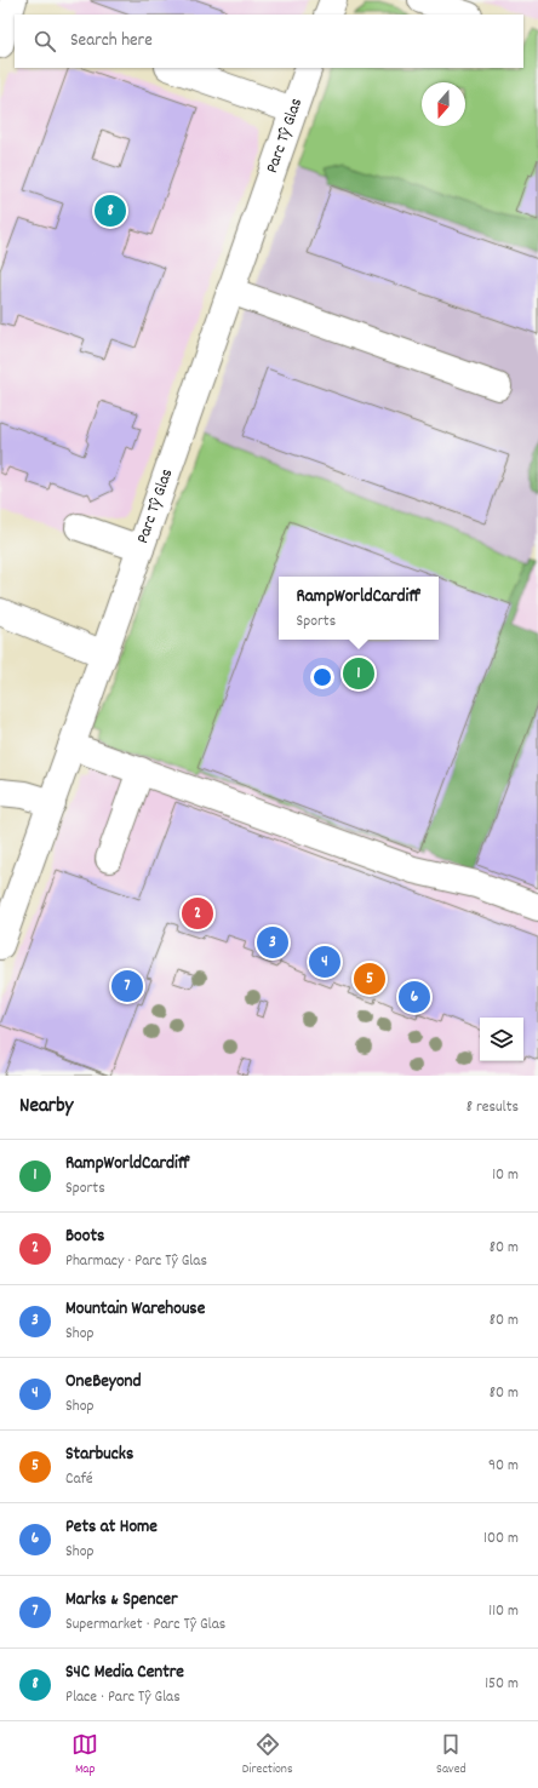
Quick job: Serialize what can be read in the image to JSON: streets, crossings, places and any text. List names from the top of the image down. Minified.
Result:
{"streets":{"street":["Parc Tŷ Glas"]},"north":"bottom","page":{"search":"Search here","pins":["8","1","2","3","4","5","7","6"],"popup":["RampWorldCardiff","Sports"],"heading":["Nearby","8 results"],"list":[{"mark":"1","name":"RampWorldCardiff","note":"Sports","value":"10 m"},{"mark":"2","name":"Boots","note":"Pharmacy · Parc Tŷ Glas","value":"80 m"},{"mark":"3","name":"Mountain Warehouse","note":"Shop","value":"80 m"},{"mark":"4","name":"OneBeyond","note":"Shop","value":"80 m"},{"mark":"5","name":"Starbucks","note":"Café","value":"90 m"},{"mark":"6","name":"Pets at Home","note":"Shop","value":"100 m"},{"mark":"7","name":"Marks & Spencer","note":"Supermarket · Parc Tŷ Glas","value":"110 m"},{"mark":"8","name":"S4C Media Centre","note":"Place · Parc Tŷ Glas","value":"150 m"}],"nav":["Map","Directions","Saved"]}}
